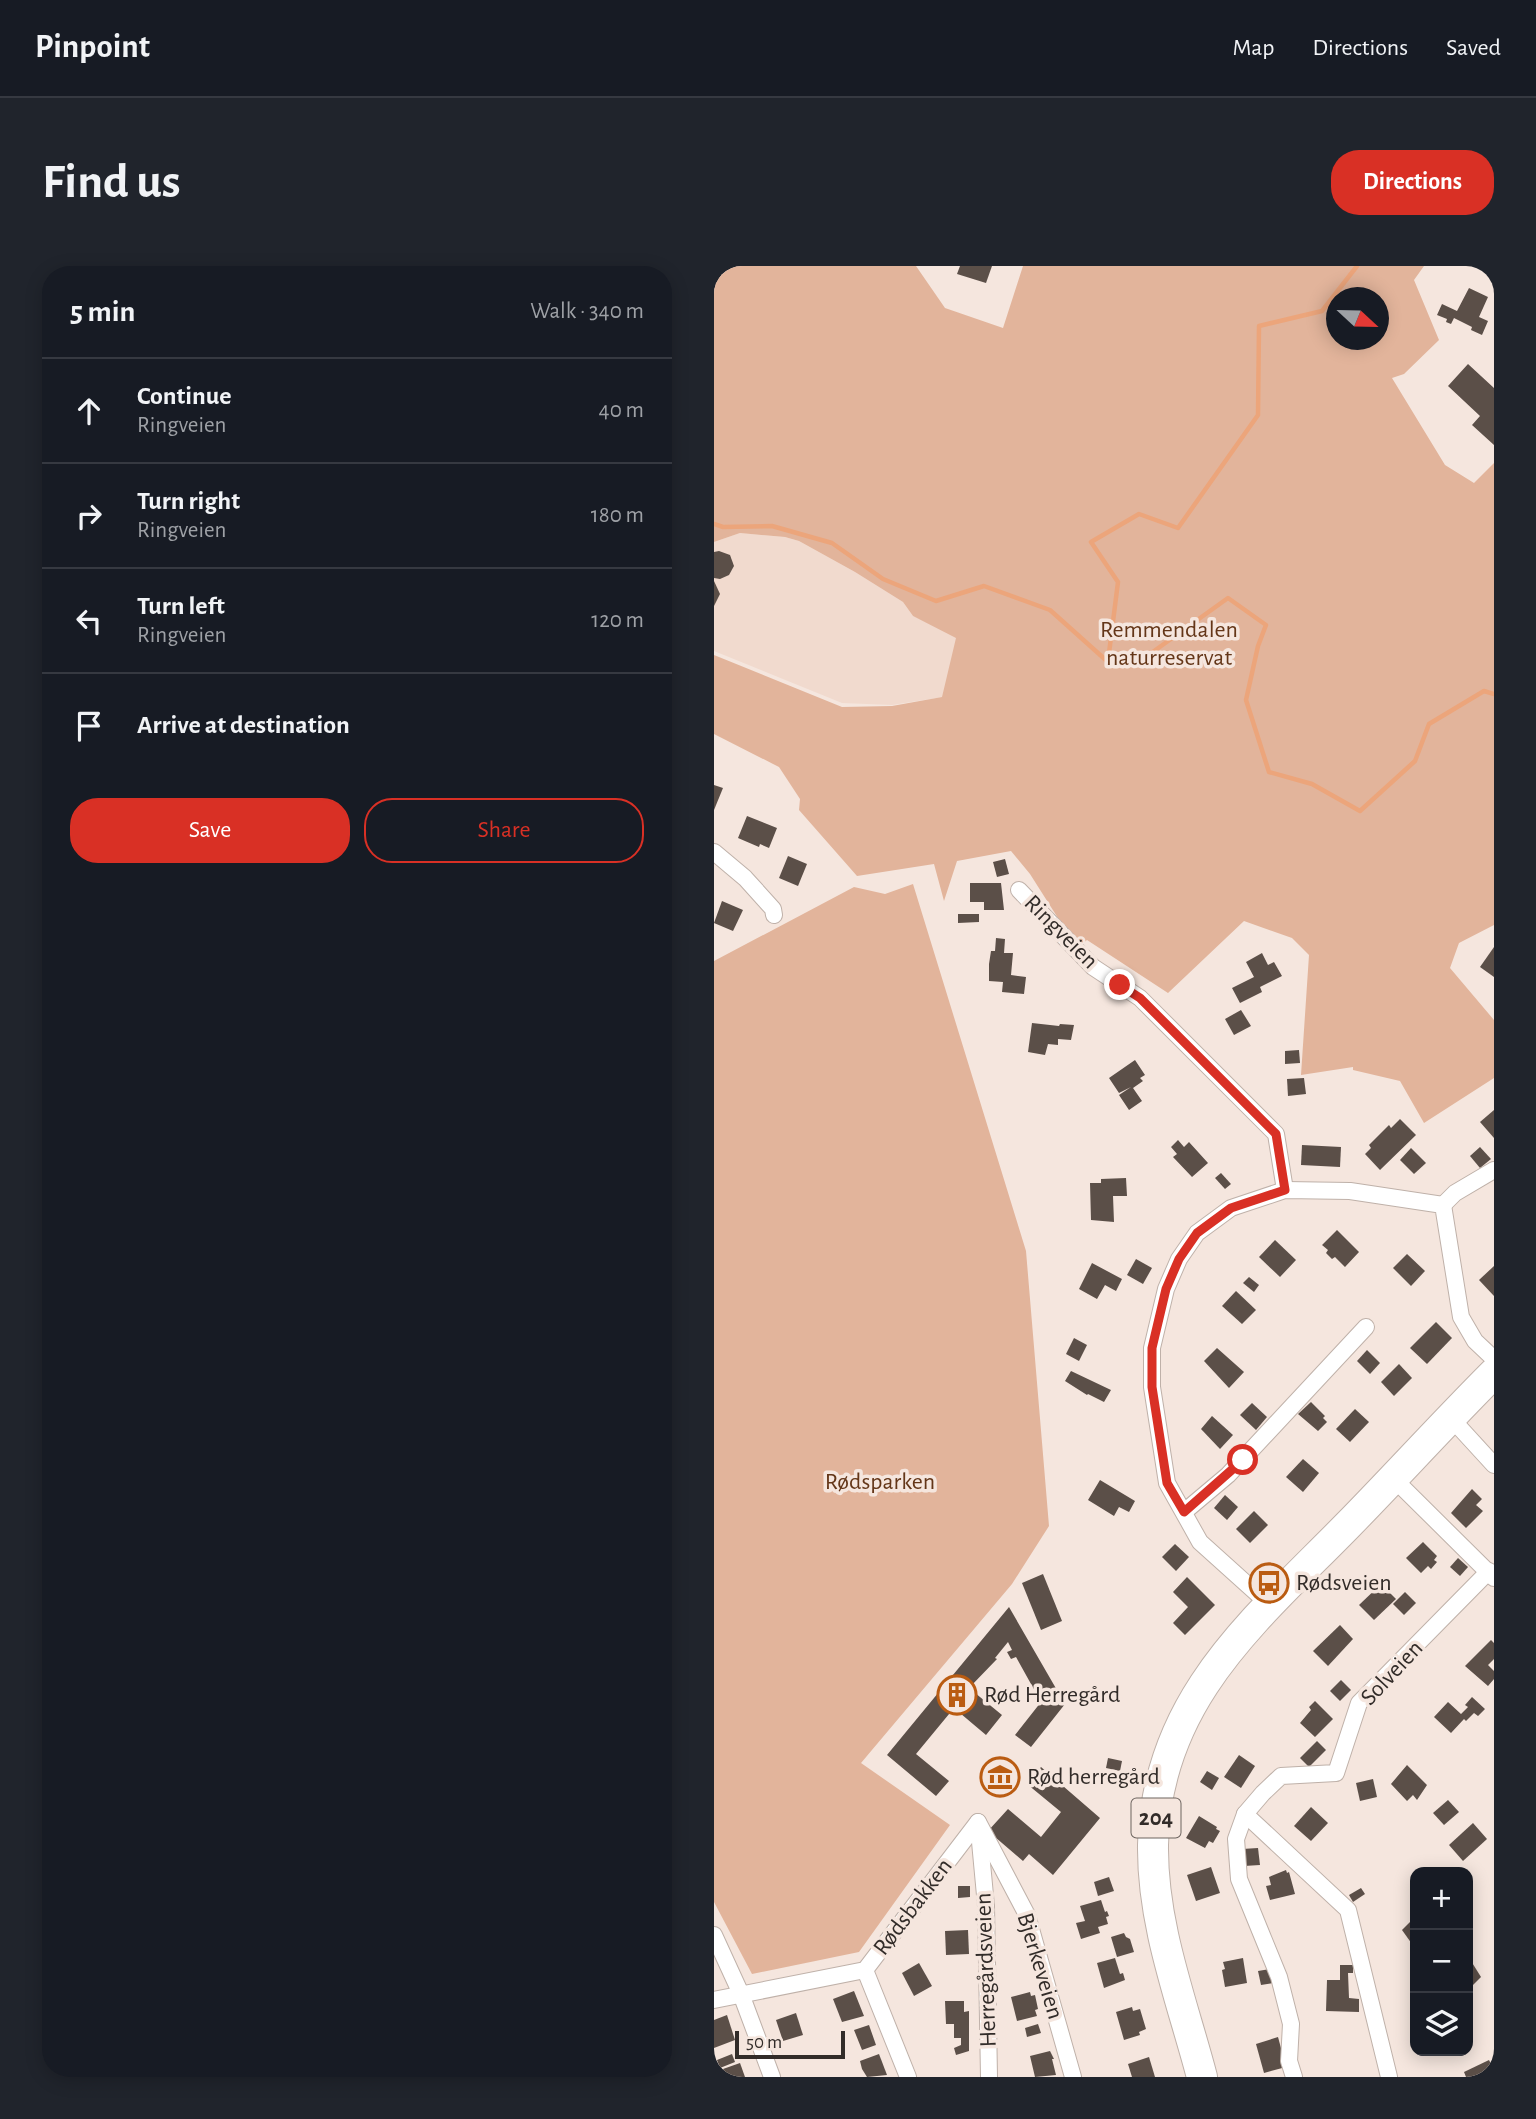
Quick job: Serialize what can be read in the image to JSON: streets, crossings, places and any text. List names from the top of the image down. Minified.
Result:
{"streets":{"highway":["204"],"street":["Ringveien","Solveien","Rødsbakken","Bjerkeveien","Herregårdsveien"]},"crossings":[["Rødsbakken","Bjerkeveien"],["Rødsbakken","Herregårdsveien"],["Bjerkeveien","Herregårdsveien"]],"parks":["Remmendalen naturreservat","Rødsparken"],"places":{"bus stop":["Rødsveien"],"building":["Rød Herregård"],"museum":["Rød herregård"]},"scale_bar":"50 m","north":"right","page":{"header":"Pinpoint","nav":["Map","Directions","Saved"],"buttons":["Directions",["Save","Share"]],"title":"Find us","heading":["5 min","Walk · 340 m"],"list":[["Continue","Ringveien","40 m"],["Turn right","Ringveien","180 m"],["Turn left","Ringveien","120 m"],"Arrive at destination"],"map_buttons":["+","−"],"scale":"50 m"}}
